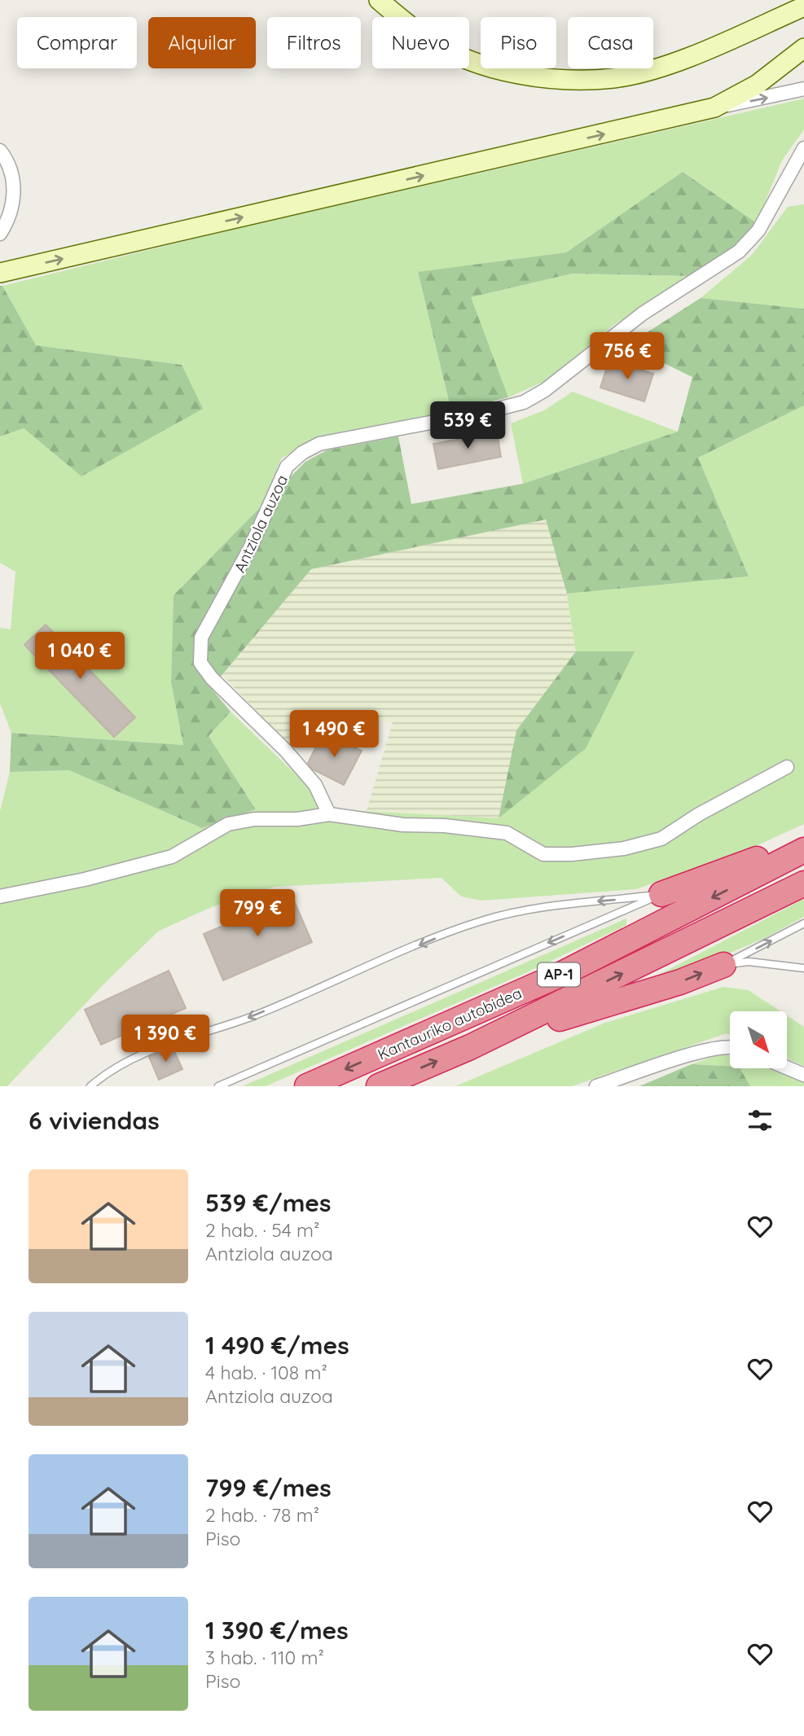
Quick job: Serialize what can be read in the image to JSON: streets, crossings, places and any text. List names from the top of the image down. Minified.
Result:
{"streets":{"highway":["AP-1","Kantauriko autobidea"],"street":["Antziola auzoa"]},"north":"bottom right","page":{"chip":["Comprar","Alquilar","Filtros","Nuevo","Piso","Casa"],"price":["756 €","539 €","1 040 €","1 490 €","799 €","1 390 €"],"heading":"6 viviendas","list":[{"name":"539 €/mes","note":"2 hab. · 54 m² · Antziola auzoa"},{"name":"1 490 €/mes","note":"4 hab. · 108 m² · Antziola auzoa"},{"name":"799 €/mes","note":"2 hab. · 78 m² · Piso"},{"name":"1 390 €/mes","note":"3 hab. · 110 m² · Piso"}]}}
